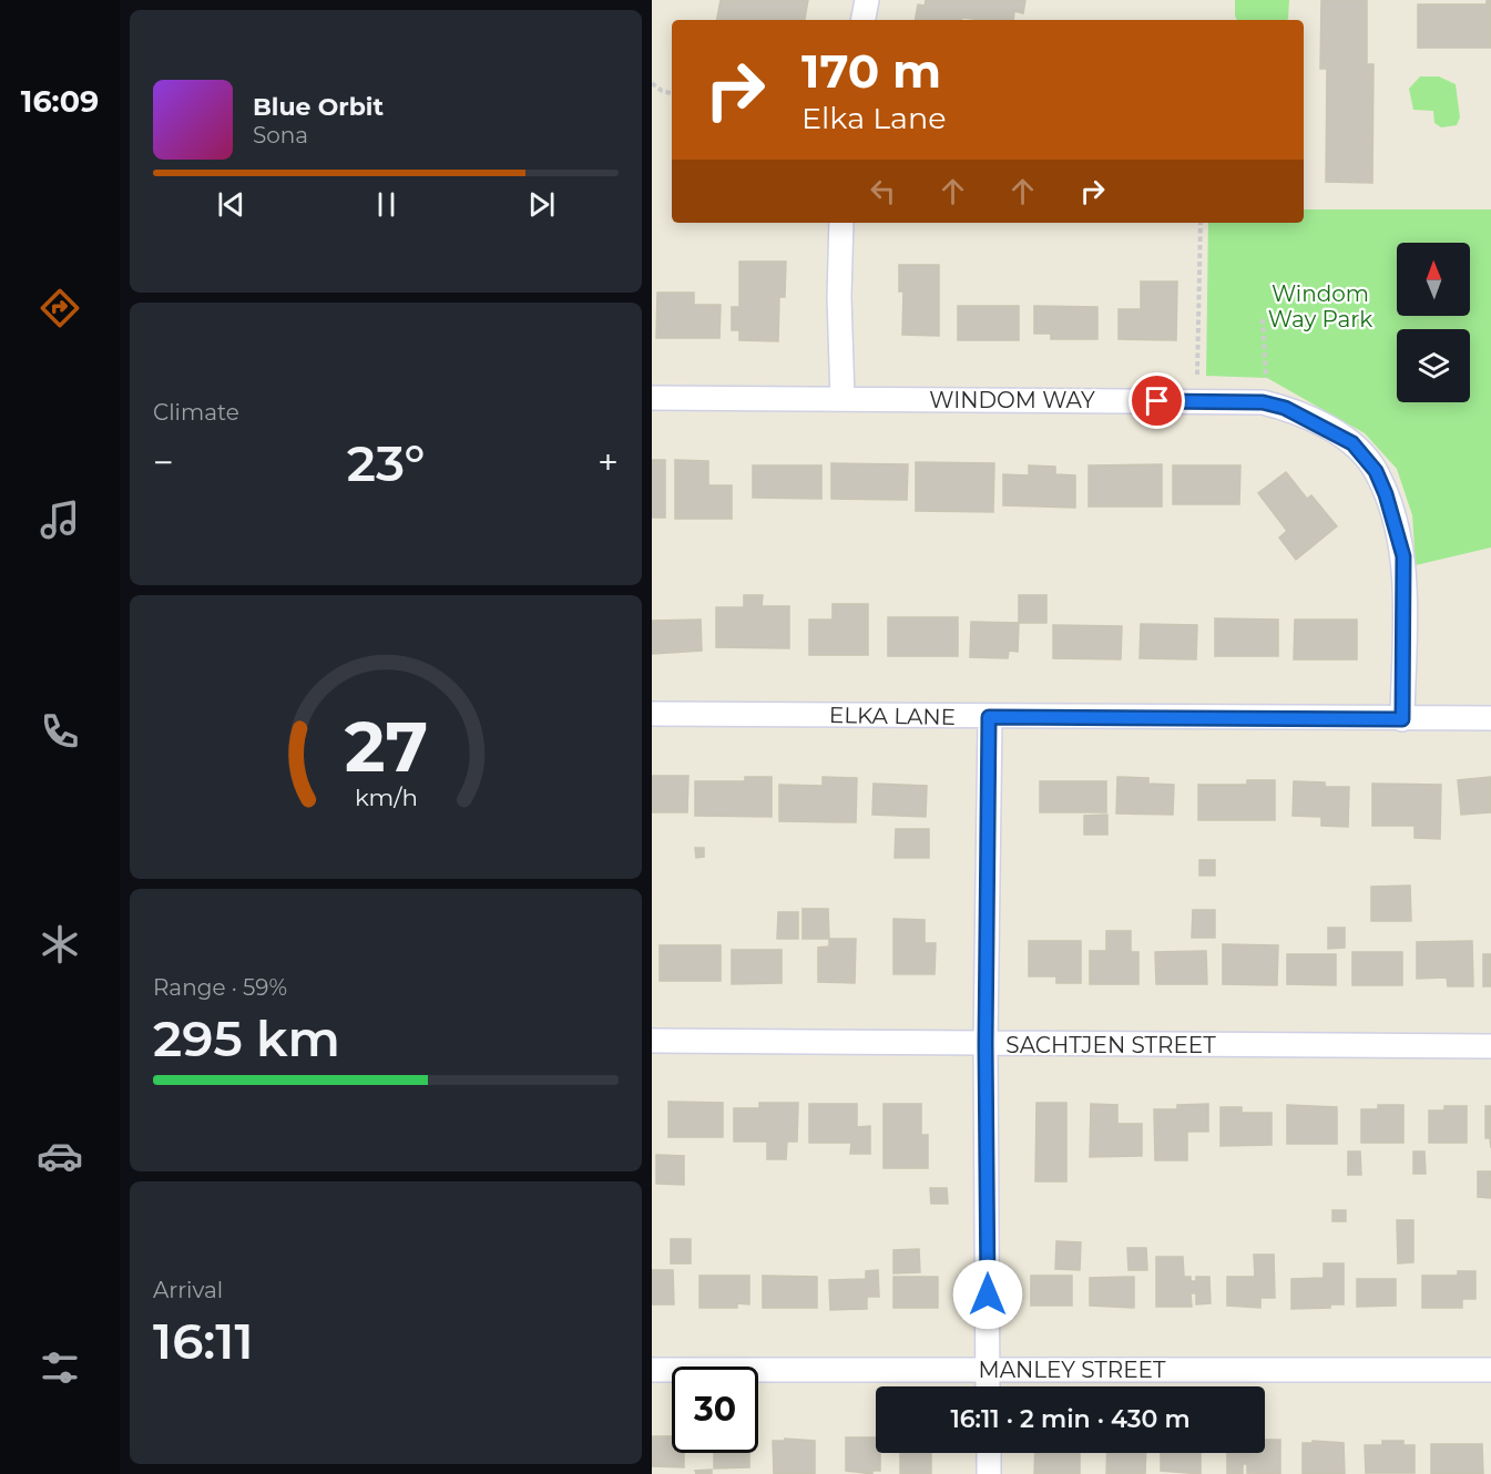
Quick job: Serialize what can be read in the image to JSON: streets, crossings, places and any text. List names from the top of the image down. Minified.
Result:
{"streets":{"street":["WINDOM WAY","ELKA LANE","SACHTJEN STREET","MANLEY STREET"]},"crossings":[["WINDOM WAY","ELKA LANE"]],"parks":["Windom Way Park"],"north":"top","page":{"tabs":"16:09","turn":["170 m","Elka Lane"],"song":["Blue Orbit","Sona"],"tile":["Climate",["Range · 59%","295 km"],["Arrival","16:11"]],"heat":["−","23°","+"],"limit":"30","trip":"16:11 · 2 min · 430 m","gauge":["27","km/h"]}}
